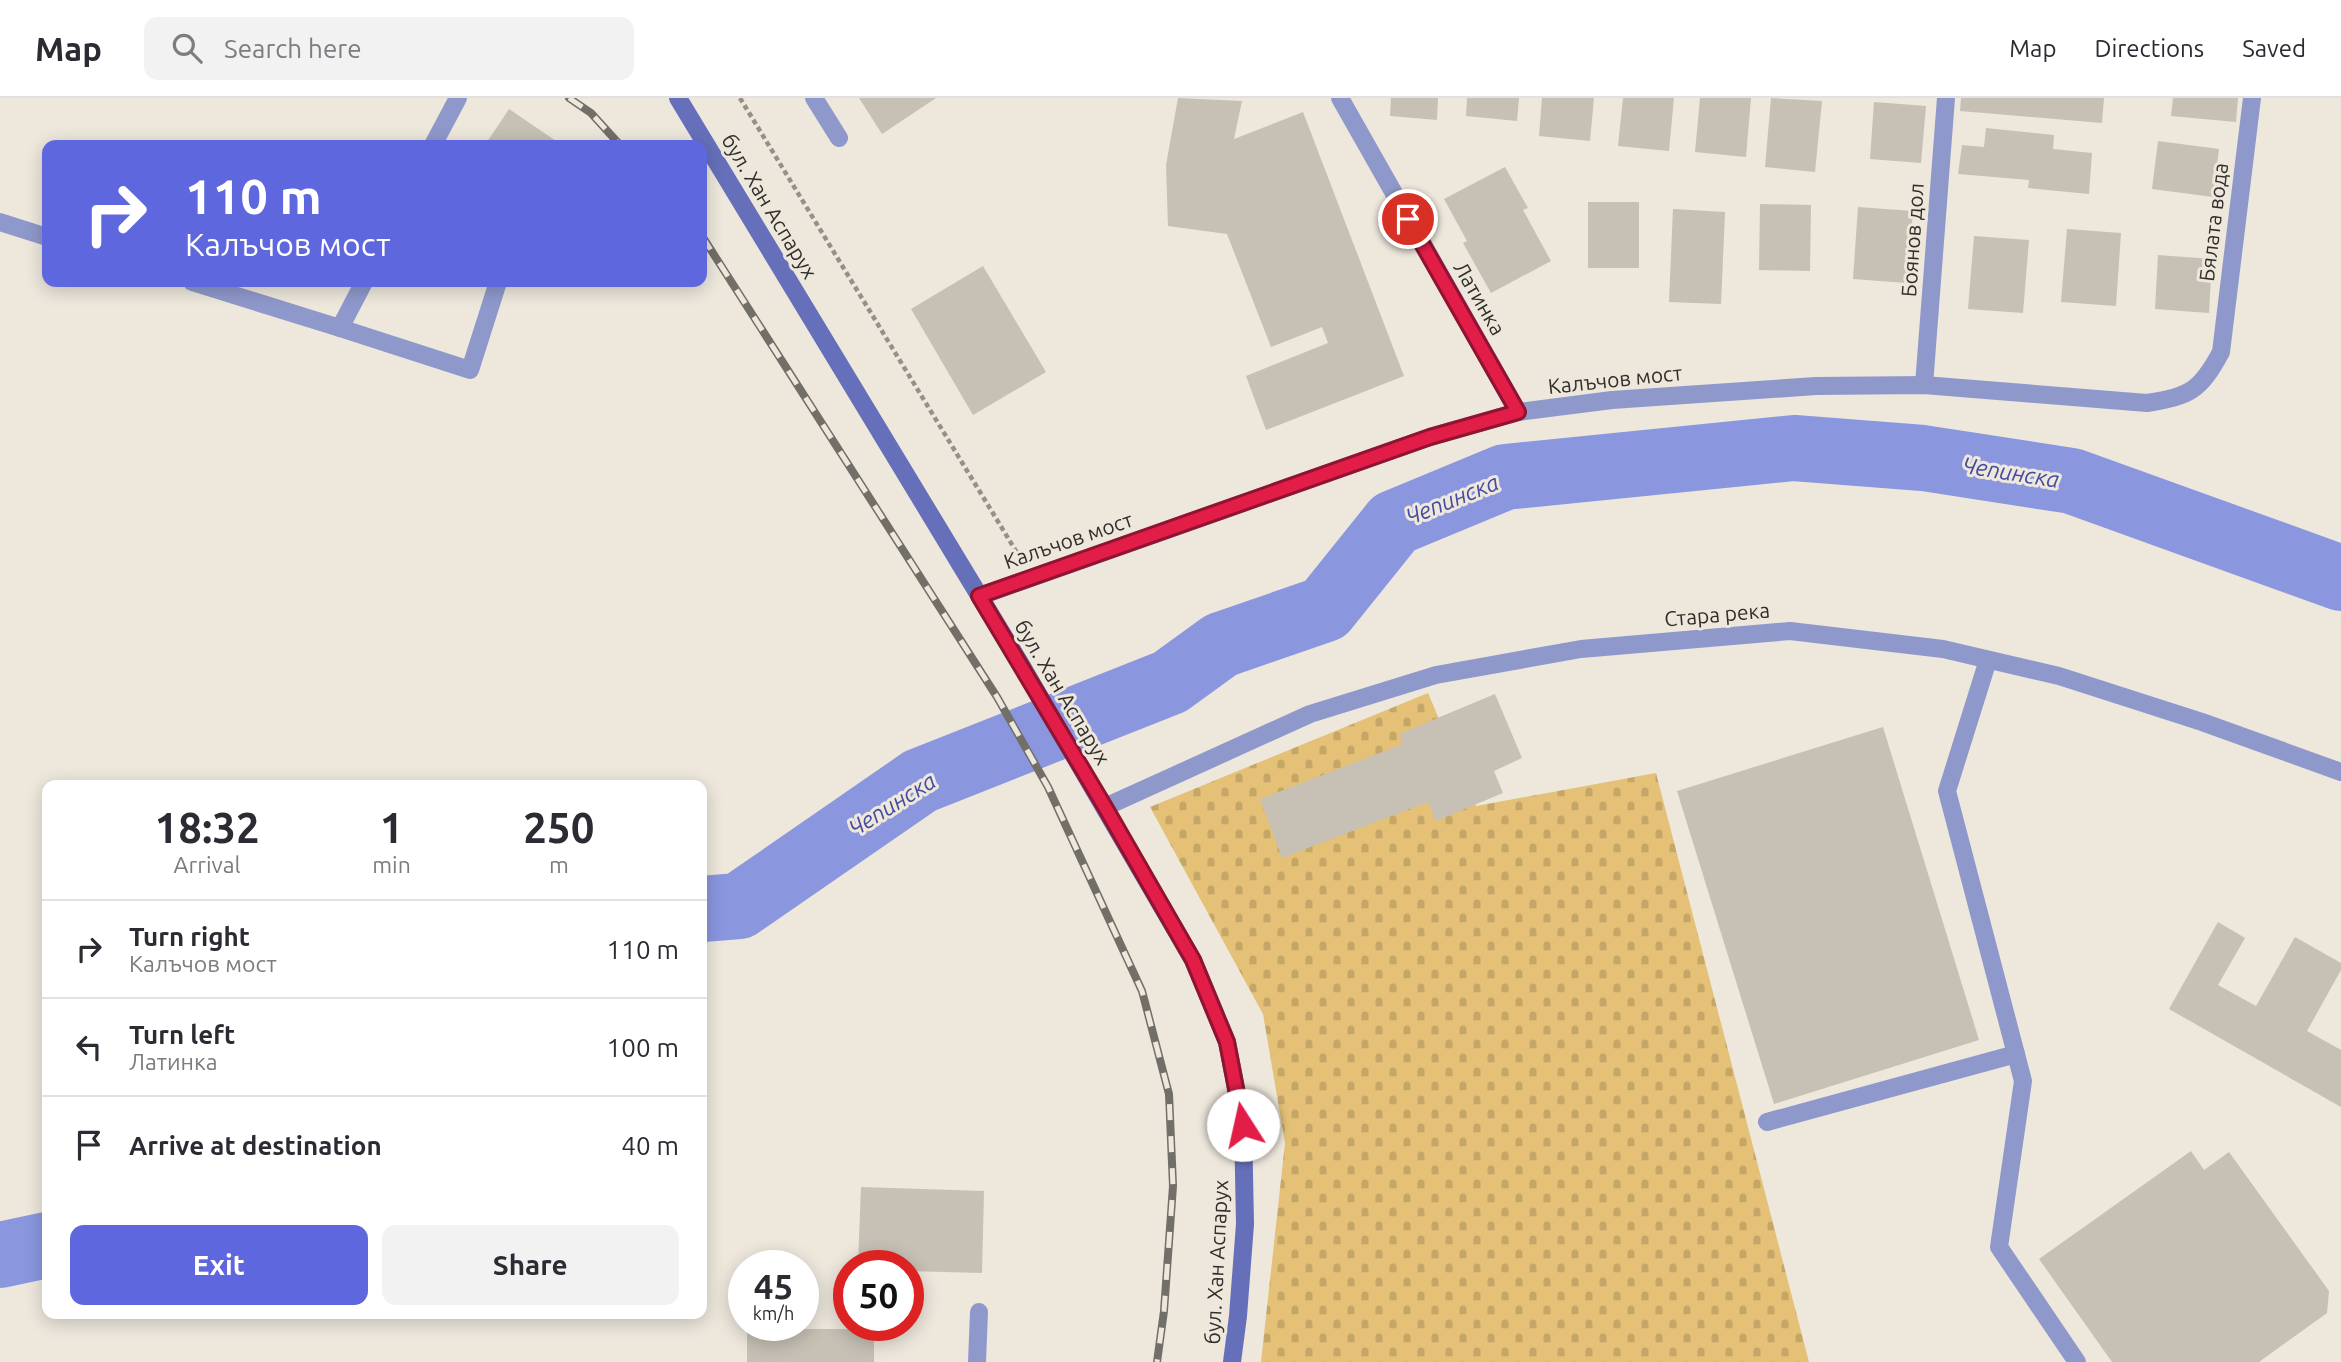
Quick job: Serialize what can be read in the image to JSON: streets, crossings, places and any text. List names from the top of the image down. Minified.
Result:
{"streets":{"main road":["бул. Хан Аспарух"],"street":["Бялата вода","Боянов дол","Латинка","Калъчов мост","Стара река"]},"crossings":[["бул. Хан Аспарух","Калъчов мост"],["бул. Хан Аспарух","Стара река"],["Бялата вода","Калъчов мост"],["Боянов дол","Калъчов мост"],["Латинка","Калъчов мост"]],"water":["Чепинска"],"page":{"header":"Map","search":"Search here","nav":["Map","Directions","Saved"],"turn":["110 m","Калъчов мост"],"eta":["18:32","Arrival","1","min","250","m"],"list":[{"name":"Turn right","note":"Калъчов мост","value":"110 m"},{"name":"Turn left","note":"Латинка","value":"100 m"},{"name":"Arrive at destination","value":"40 m"}],"buttons":["Exit","Share"],"speed":"45 km/h","limit":"50"}}
